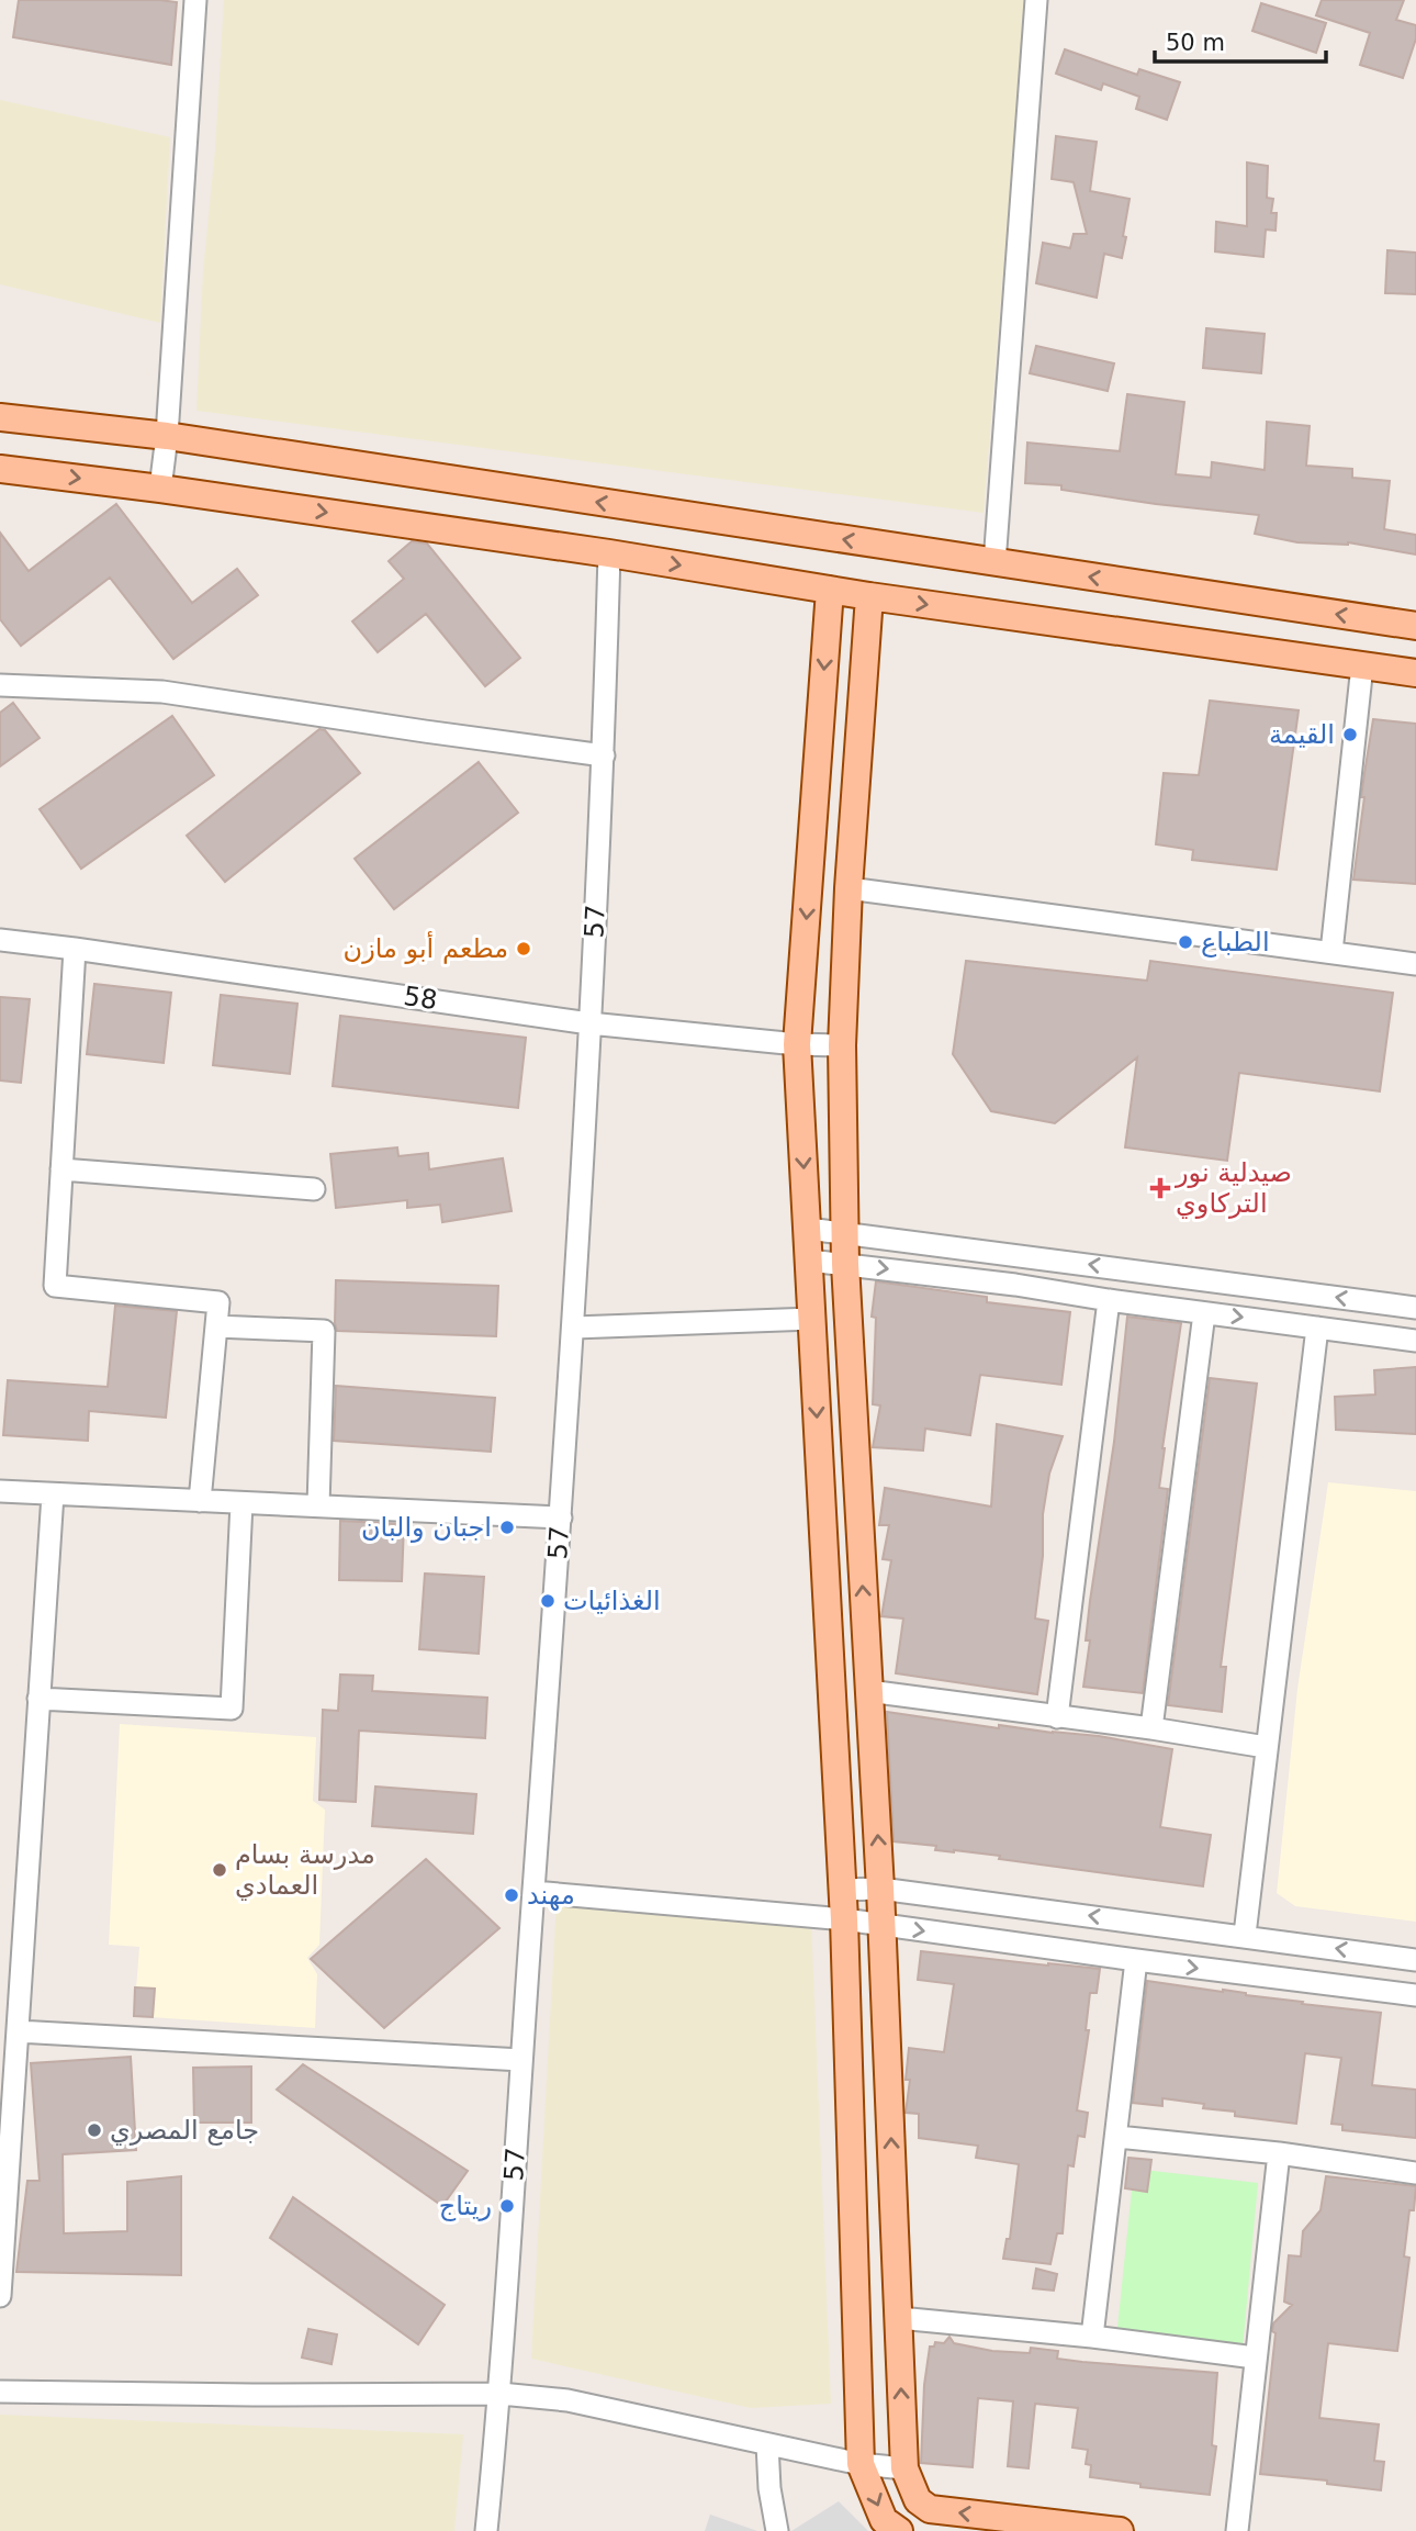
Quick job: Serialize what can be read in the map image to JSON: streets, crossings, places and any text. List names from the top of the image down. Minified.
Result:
{"streets":{"street":["57","58"]},"crossings":[["57","58"]],"places":{"other":["القيمة","الطباع","مطعم أبو مازن","اجبان والبان","الغذائيات","مدرسة بسام العمادي","مهند","جامع المصري","ريتاج"],"health":["صيدلية نور التركاوي"]},"scale_bar":"50 m"}
